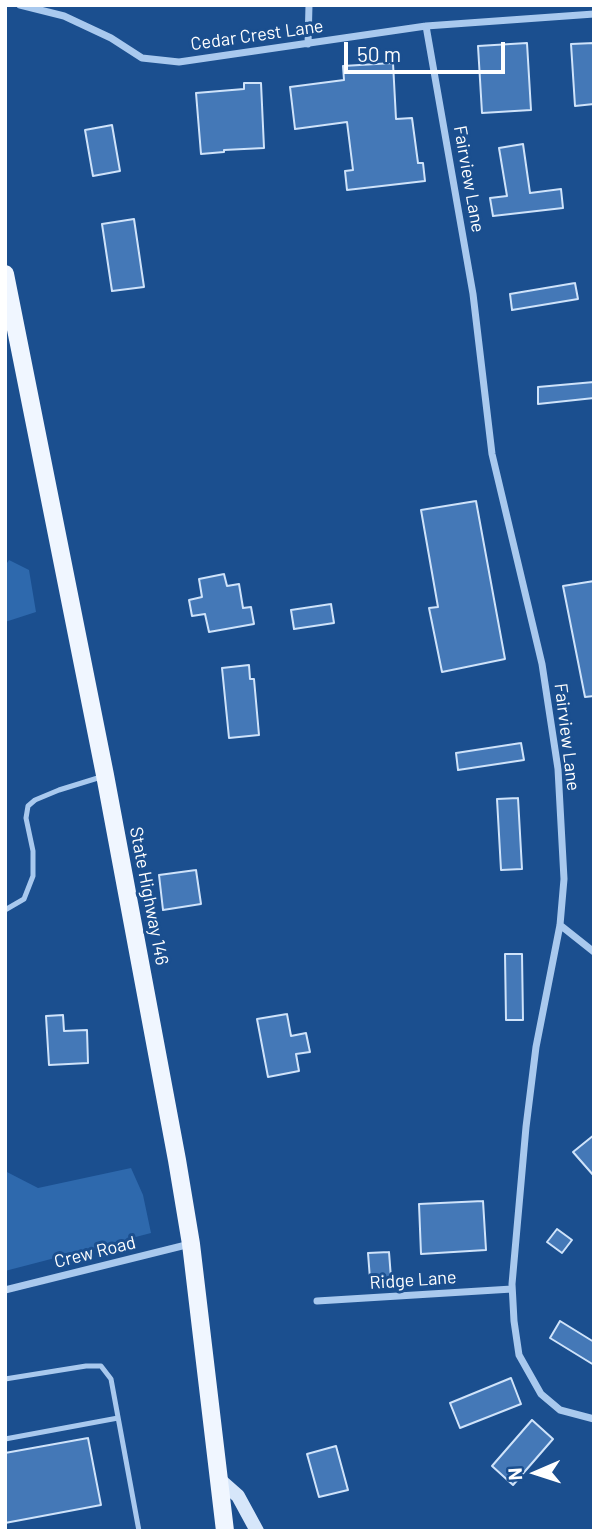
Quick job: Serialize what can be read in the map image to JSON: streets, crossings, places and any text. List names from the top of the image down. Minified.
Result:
{"streets":{"main road":["State Highway 146"],"street":["Cedar Crest Lane","Fairview Lane","Crew Road","Ridge Lane"]},"crossings":[["Cedar Crest Lane","Fairview Lane"],["Fairview Lane","Ridge Lane"],["State Highway 146","Crew Road"]],"scale_bar":"50 m","north":"left"}
